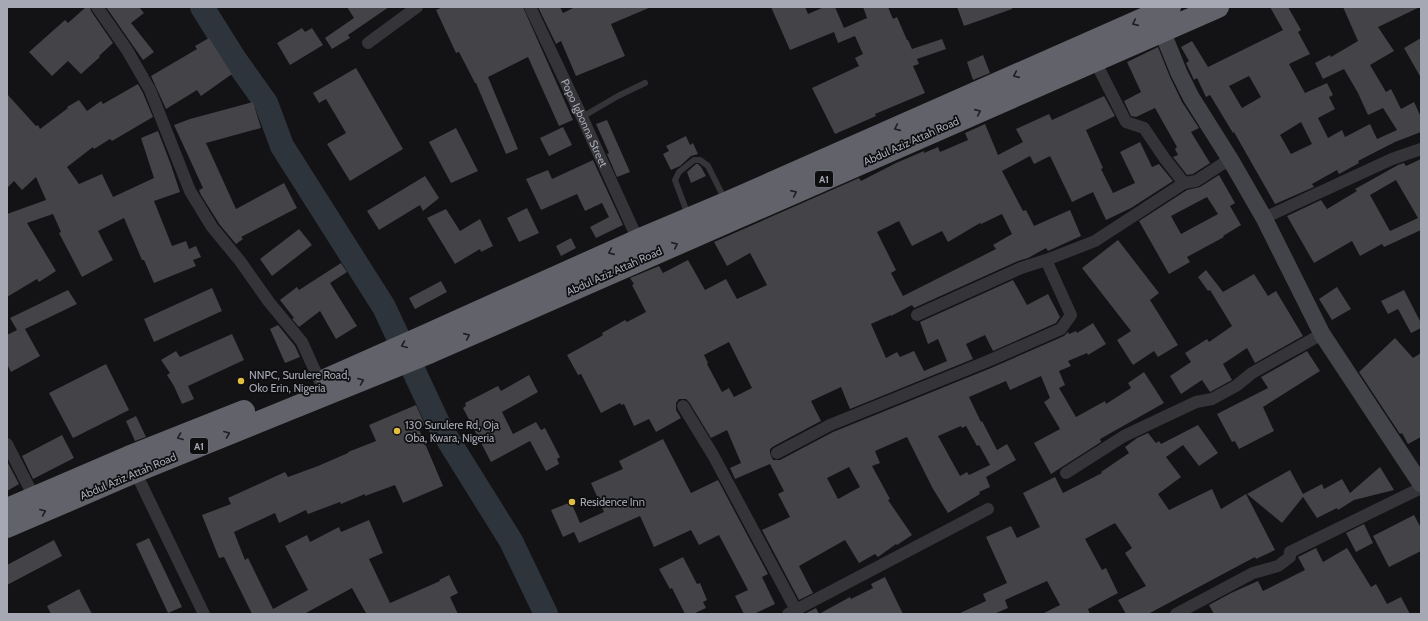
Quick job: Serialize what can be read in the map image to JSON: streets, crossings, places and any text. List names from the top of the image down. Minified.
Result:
{"streets":{"highway":["Abdul Aziz Attah Road","A1"],"street":["Popo Igbonna Street"]},"crossings":[["Popo Igbonna Street","Abdul Aziz Attah Road"]],"places":["NNPC, Surulere Road, Oko Erin, Nigeria","130 Surulere Rd, Oja Oba, Kwara, Nigeria","Residence Inn"]}
